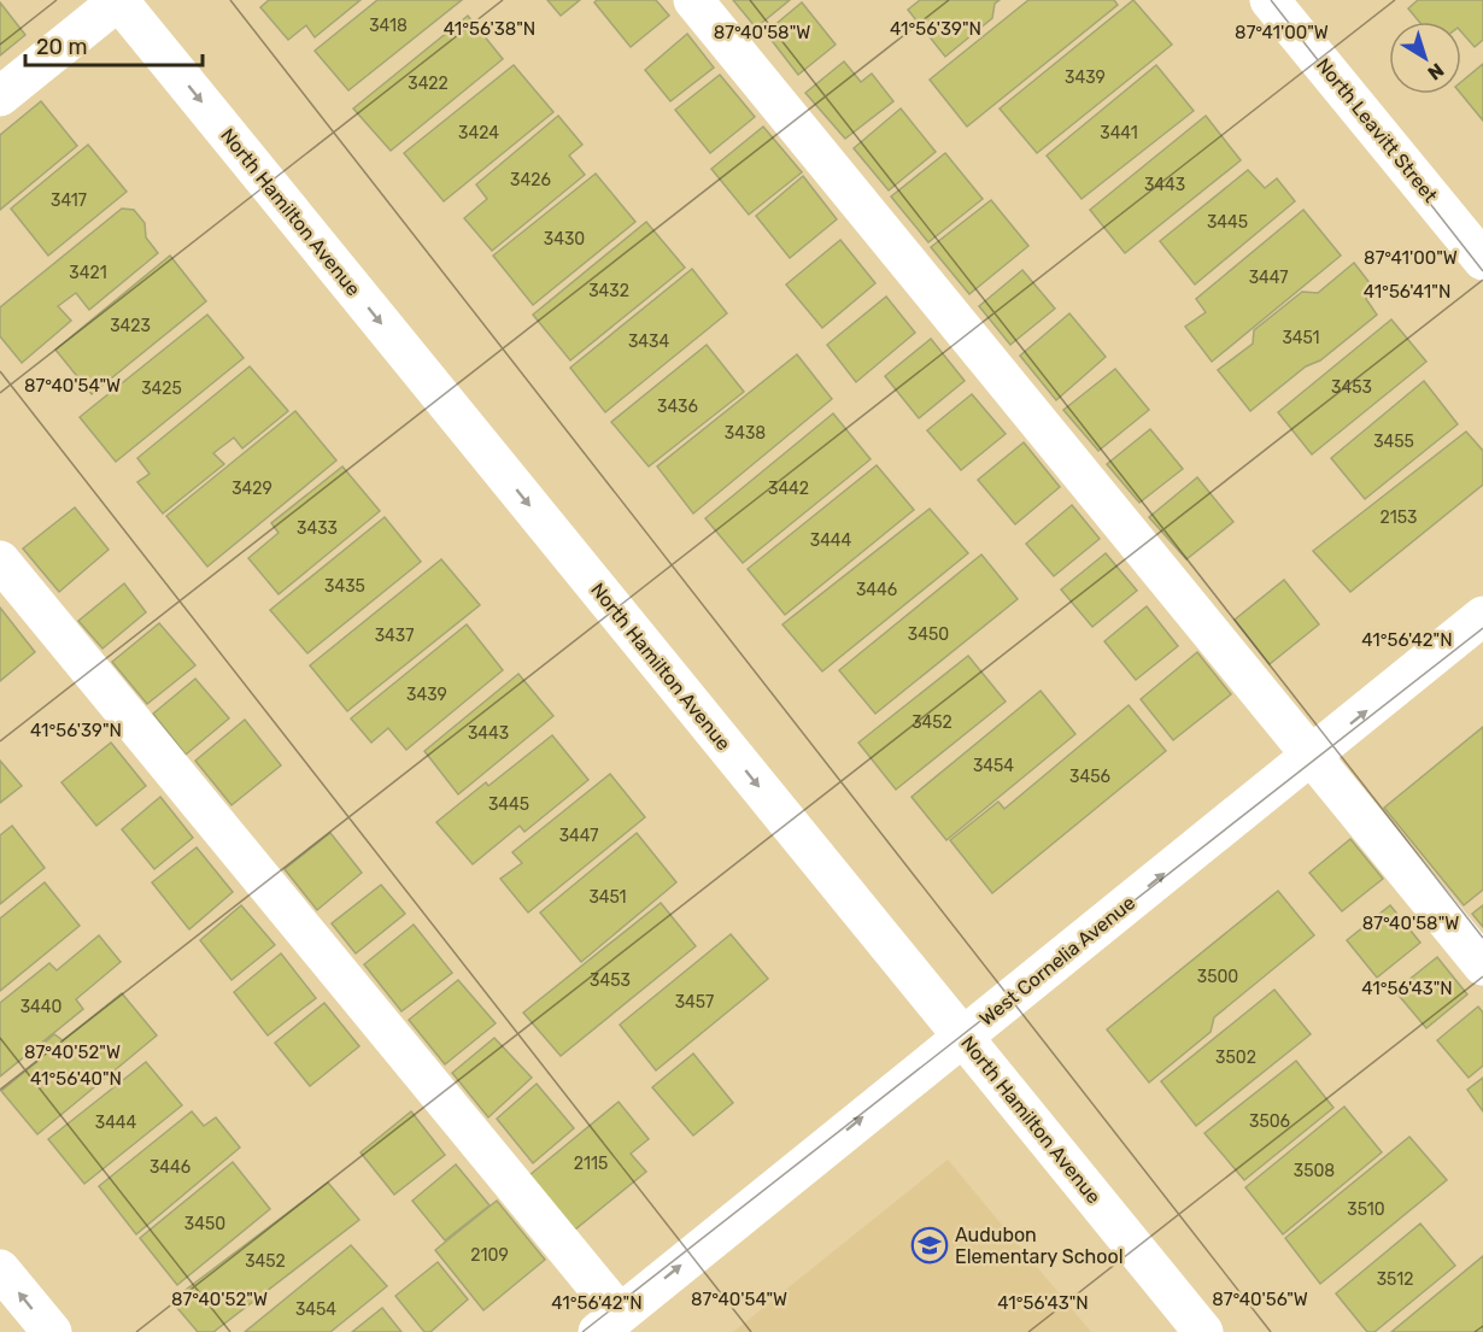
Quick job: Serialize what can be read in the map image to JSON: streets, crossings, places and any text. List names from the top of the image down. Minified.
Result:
{"streets":{"street":["North Leavitt Street","North Hamilton Avenue","West Cornelia Avenue"]},"crossings":[["North Hamilton Avenue","West Cornelia Avenue"]],"one_way":["North Hamilton Avenue","West Cornelia Avenue"],"places":{"school or university":["Audubon Elementary School"]},"house_numbers":["3418","3439","3422","3424","3441","3426","3443","3417","3445","3430","3421","3447","3432","3423","3451","3434","3453","3425","3436","3438","3455","3429","3442","2153","3433","3444","3435","3446","3450","3437","3439","3452","3443","3454","3456","3445","3447","3451","3500","3453","3457","3440","3502","3506","3444","2115","3446","3508","3510","3450","2109","3452","3512","3454"],"scale_bar":"20 m","north":"bottom right","coordinates":["41°56'38\"N","41°56'39\"N","87°40'58\"W","87°41'00\"W","41°56'41\"N","87°40'54\"W","41°56'42\"N","41°56'43\"N","87°40'52\"W","41°56'40\"N","87°40'56\"W"]}
